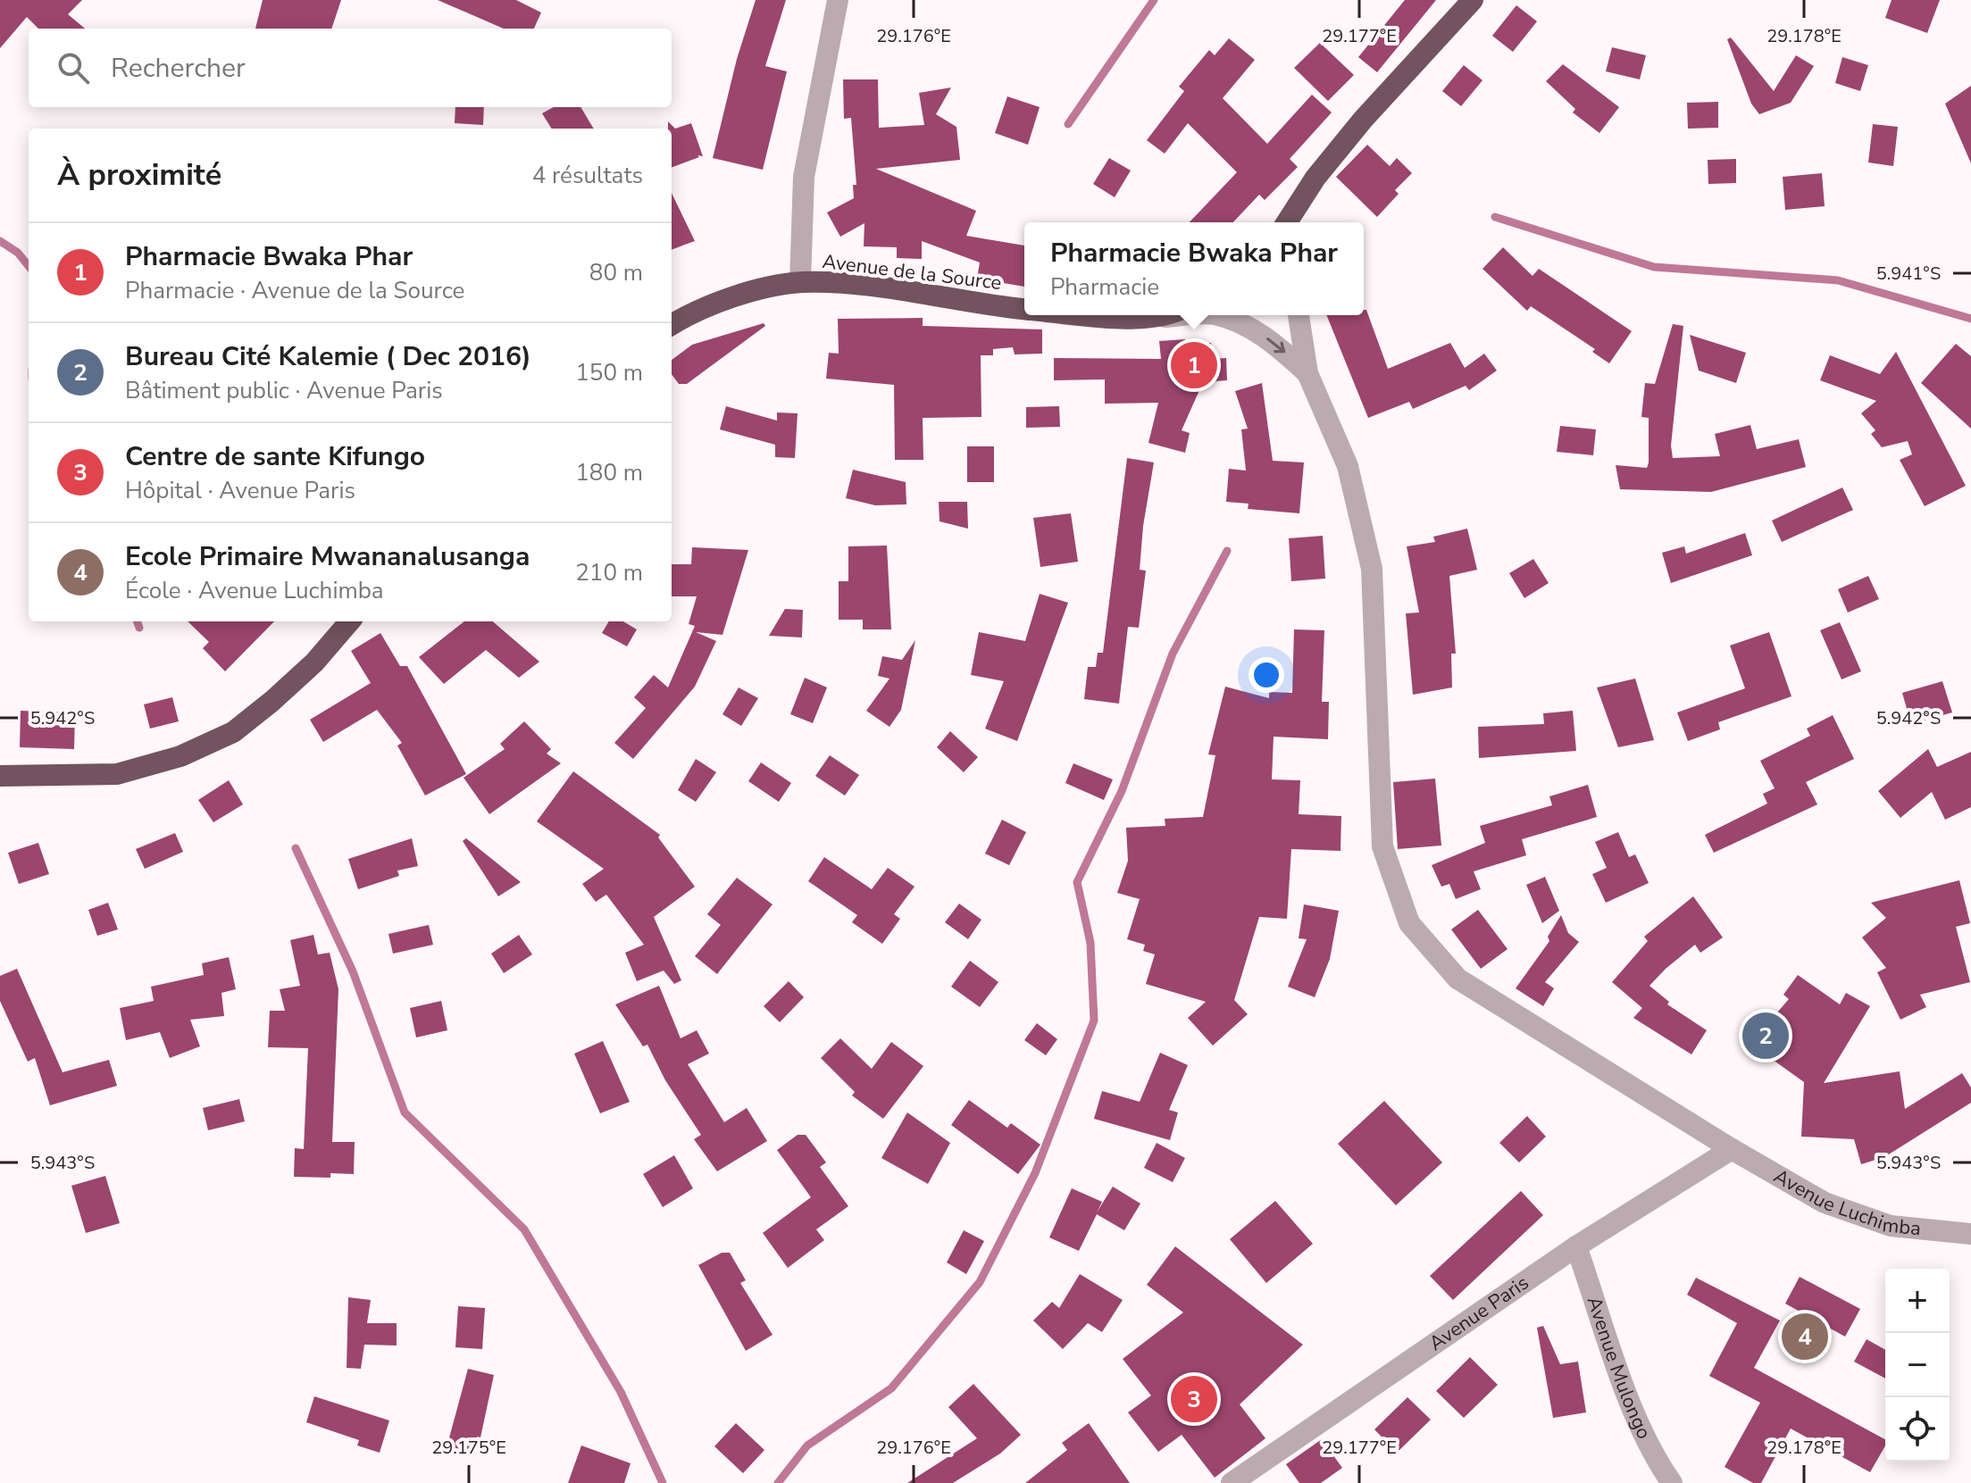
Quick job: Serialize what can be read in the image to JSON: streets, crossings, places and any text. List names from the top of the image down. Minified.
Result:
{"streets":{"highway":["Avenue de la Source"],"street":["Avenue Luchimba","Avenue Paris","Avenue Mulongo"]},"crossings":[["Avenue Luchimba","Avenue Paris"],["Avenue Paris","Avenue Mulongo"]],"page":{"search":"Rechercher","heading":["À proximité","4 résultats"],"list":[{"mark":"1","name":"Pharmacie Bwaka Phar","note":"Pharmacie · Avenue de la Source","value":"80 m"},{"mark":"2","name":"Bureau Cité Kalemie ( Dec 2016)","note":"Bâtiment public · Avenue Paris","value":"150 m"},{"mark":"3","name":"Centre de sante Kifungo","note":"Hôpital · Avenue Paris","value":"180 m"},{"mark":"4","name":"Ecole Primaire Mwananalusanga","note":"École · Avenue Luchimba","value":"210 m"}],"popup":["Pharmacie Bwaka Phar","Pharmacie"],"pins":["1","2","4","3"],"map_buttons":["+","−"]},"coordinates":["29.176°E","29.177°E","29.178°E","5.941°S","5.942°S","5.943°S","29.175°E"]}
